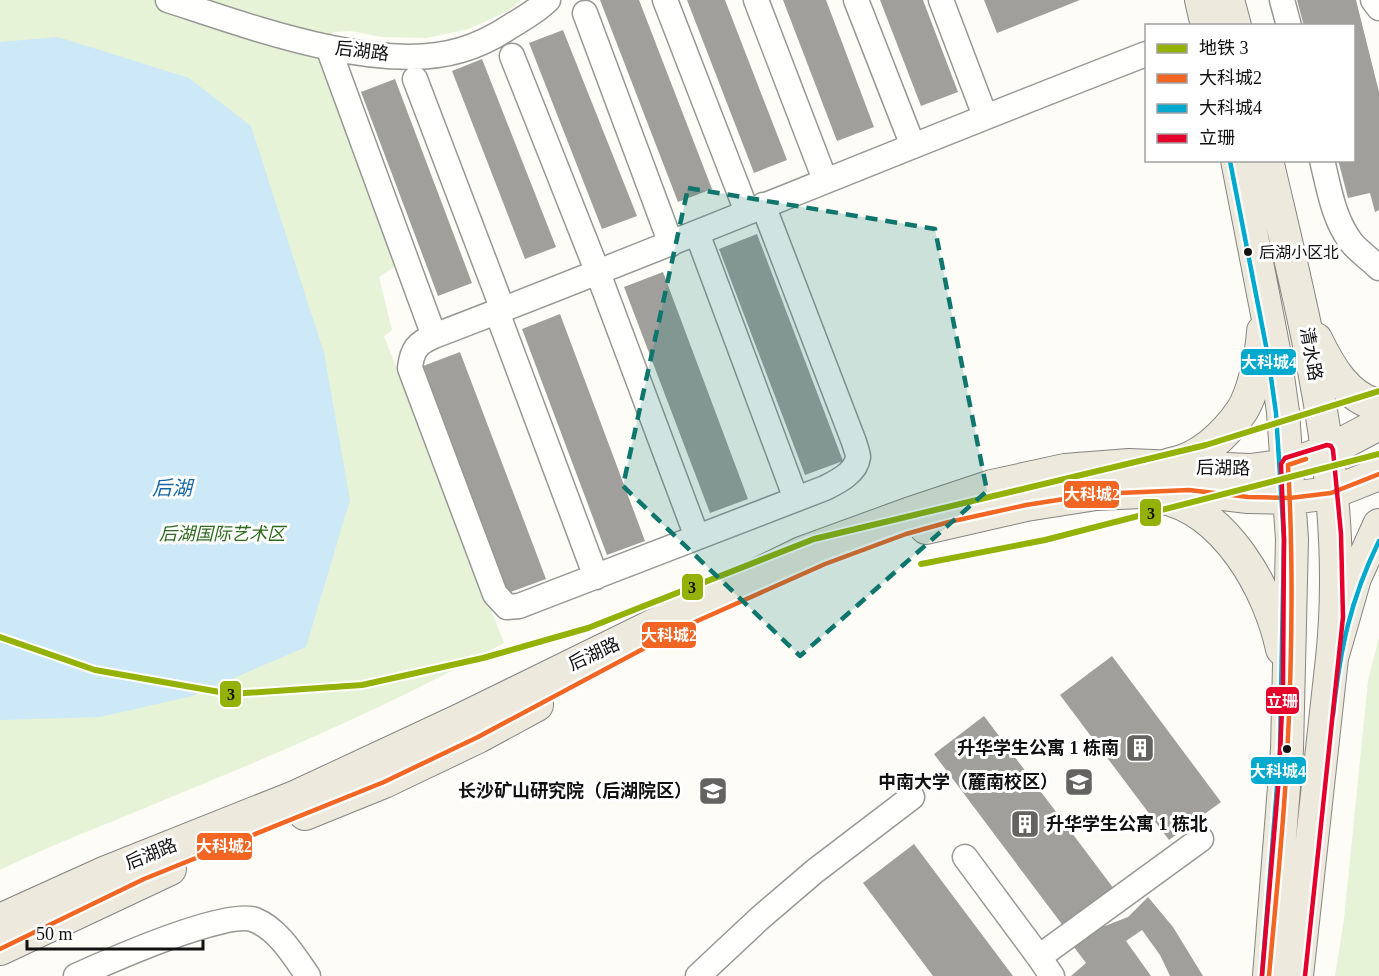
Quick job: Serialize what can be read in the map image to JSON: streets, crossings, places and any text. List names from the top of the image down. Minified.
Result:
{"streets":{"main road":["后湖路","清水路"]},"crossings":[["后湖路","清水路"]],"water":["后湖"],"parks":["后湖国际艺术区"],"places":{"other":["后湖小区北"],"building":["升华学生公寓 1 栋南","升华学生公寓 1 栋北"],"school or university":["中南大学（麓南校区）","长沙矿山研究院（后湖院区）"]},"lines":["transit line 大科城4","metro line 3","transit line 立珊","transit line 大科城2"],"legend":["地铁 3","大科城2","大科城4","立珊"],"scale_bar":"50 m"}
